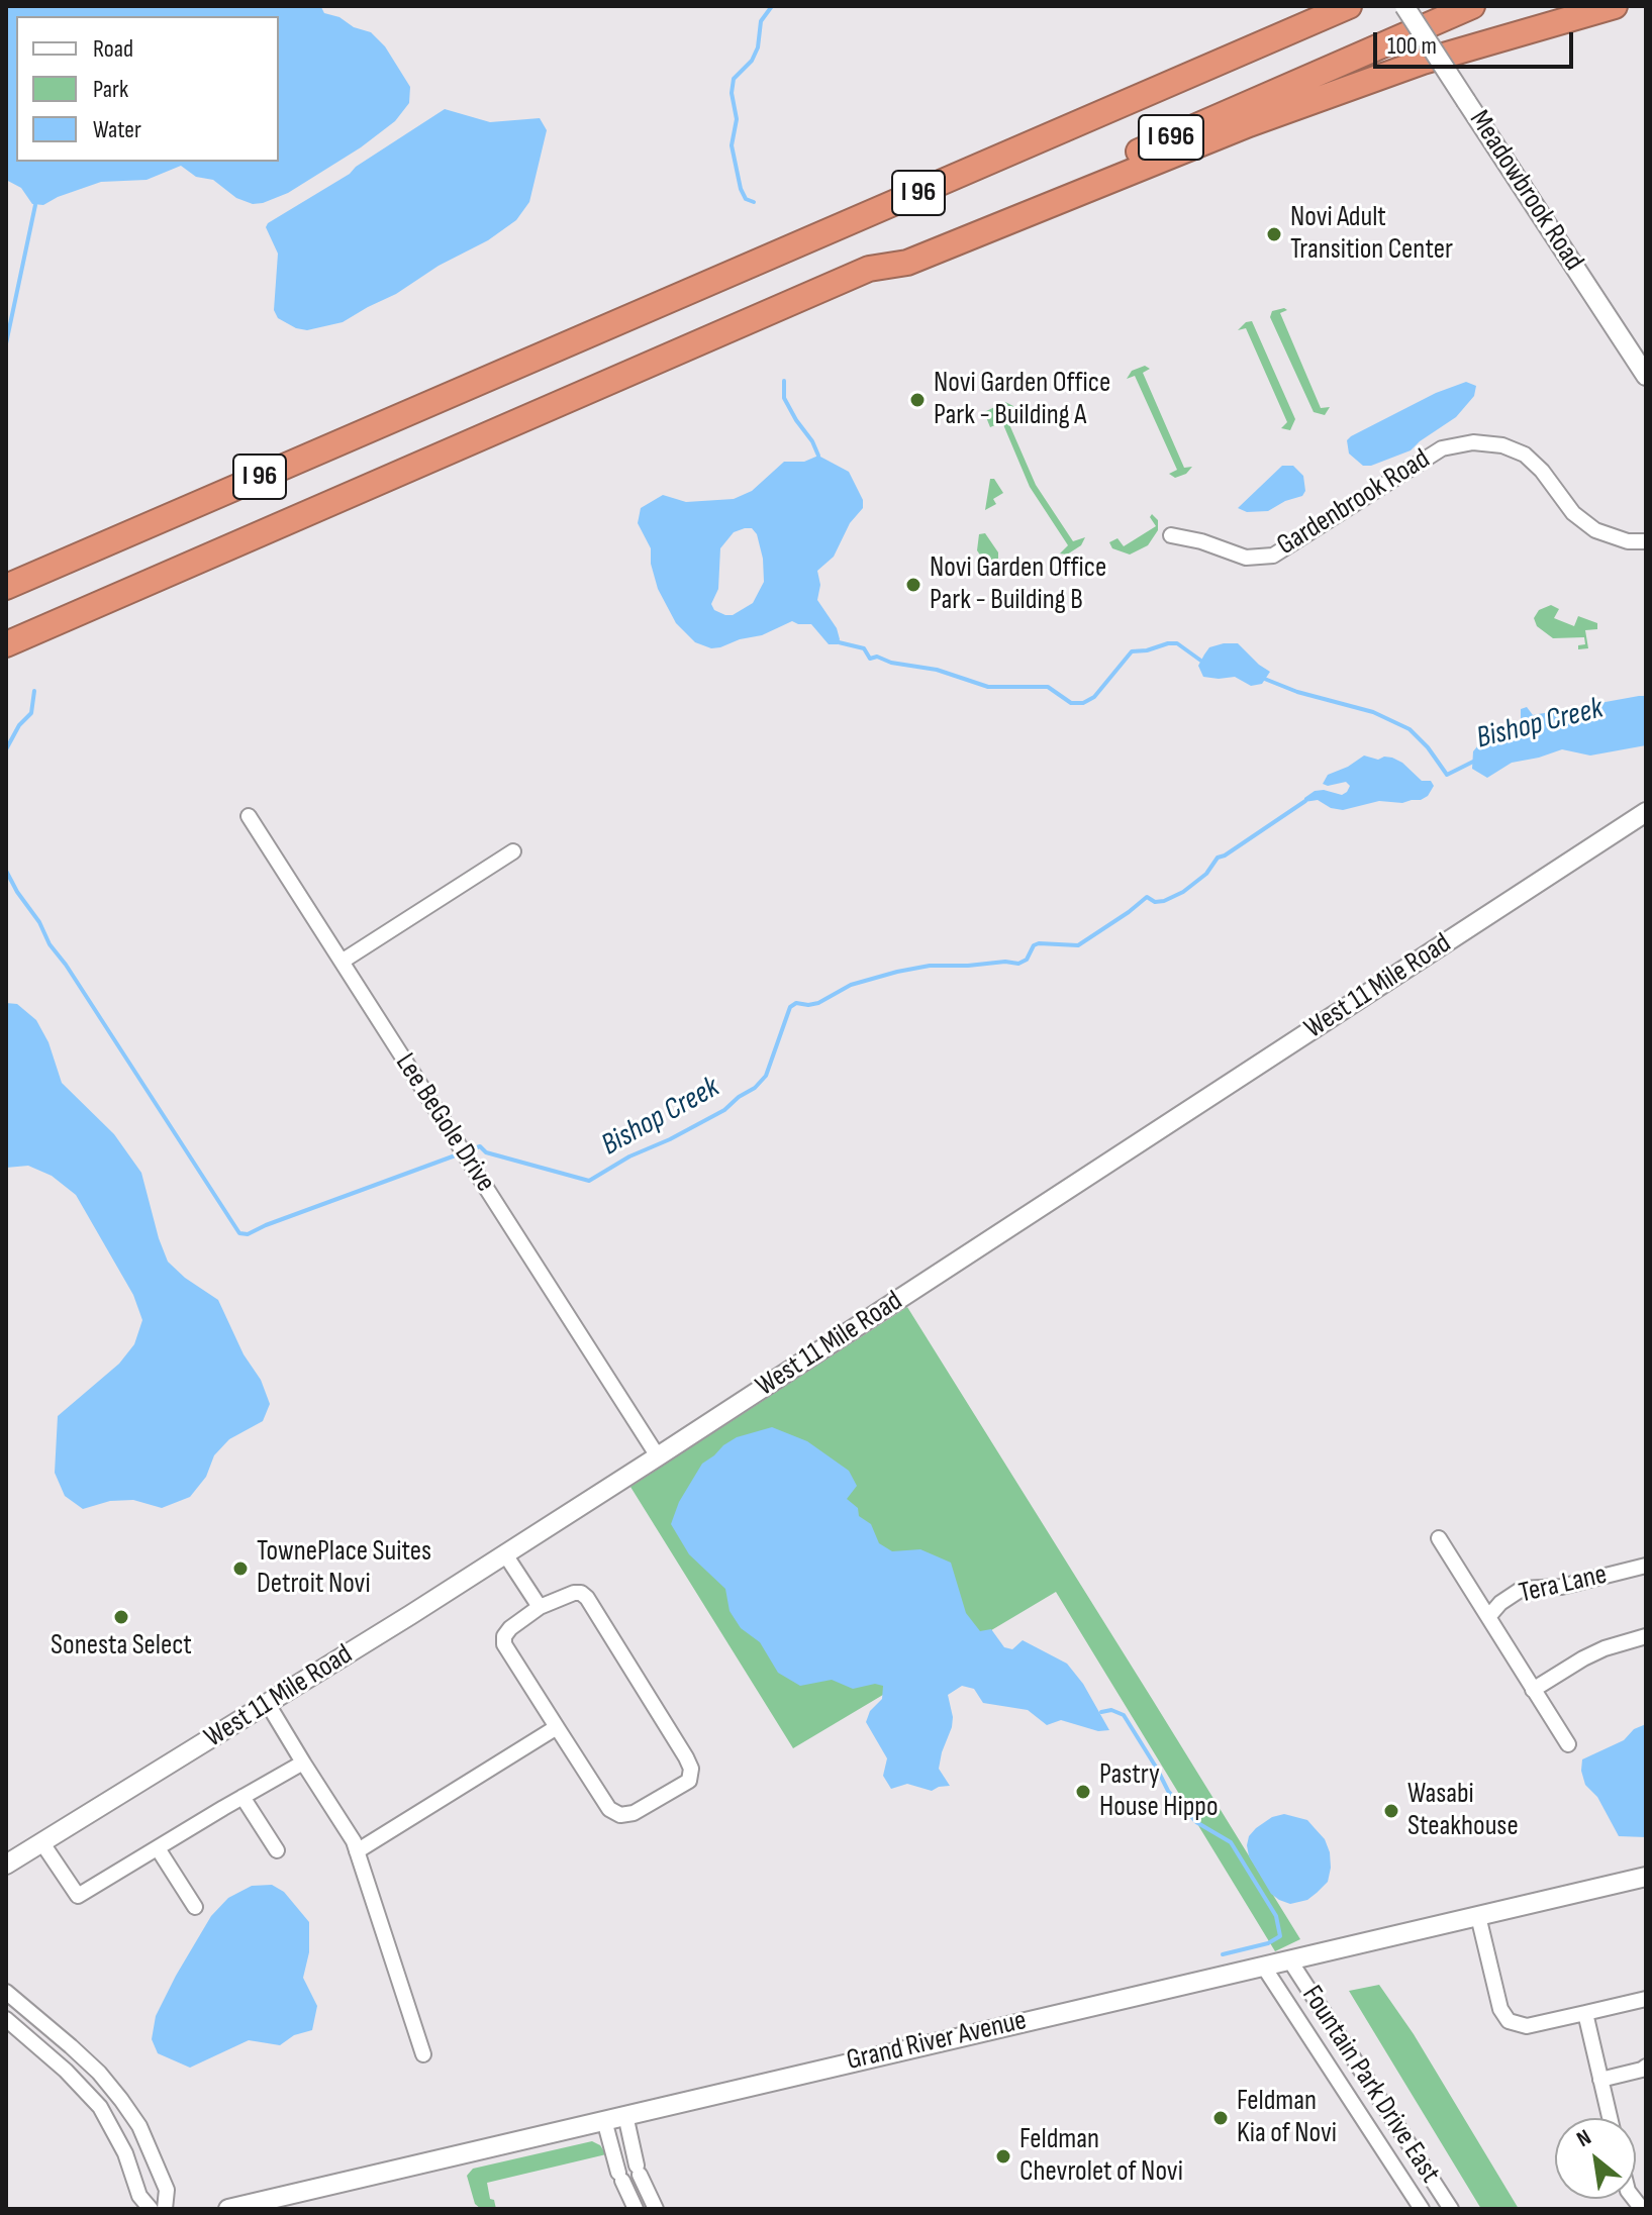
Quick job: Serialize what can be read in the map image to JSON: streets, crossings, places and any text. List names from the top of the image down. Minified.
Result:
{"streets":{"highway":["I 696","I 96"],"street":["Meadowbrook Road","Gardenbrook Road","West 11 Mile Road","Lee BeGole Drive","Tera Lane","Grand River Avenue","Fountain Park Drive East"]},"crossings":[["I 696","I 96"],["West 11 Mile Road","Lee BeGole Drive"],["Grand River Avenue","Fountain Park Drive East"]],"water":["Bishop Creek"],"places":["Novi Adult Transition Center","Novi Garden Office Park - Building A","Novi Garden Office Park - Building B","TownePlace Suites Detroit Novi","Sonesta Select","Pastry House Hippo","Wasabi Steakhouse","Feldman Kia of Novi","Feldman Chevrolet of Novi"],"legend":["Road","Park","Water"],"scale_bar":"100 m","north":"top left"}
